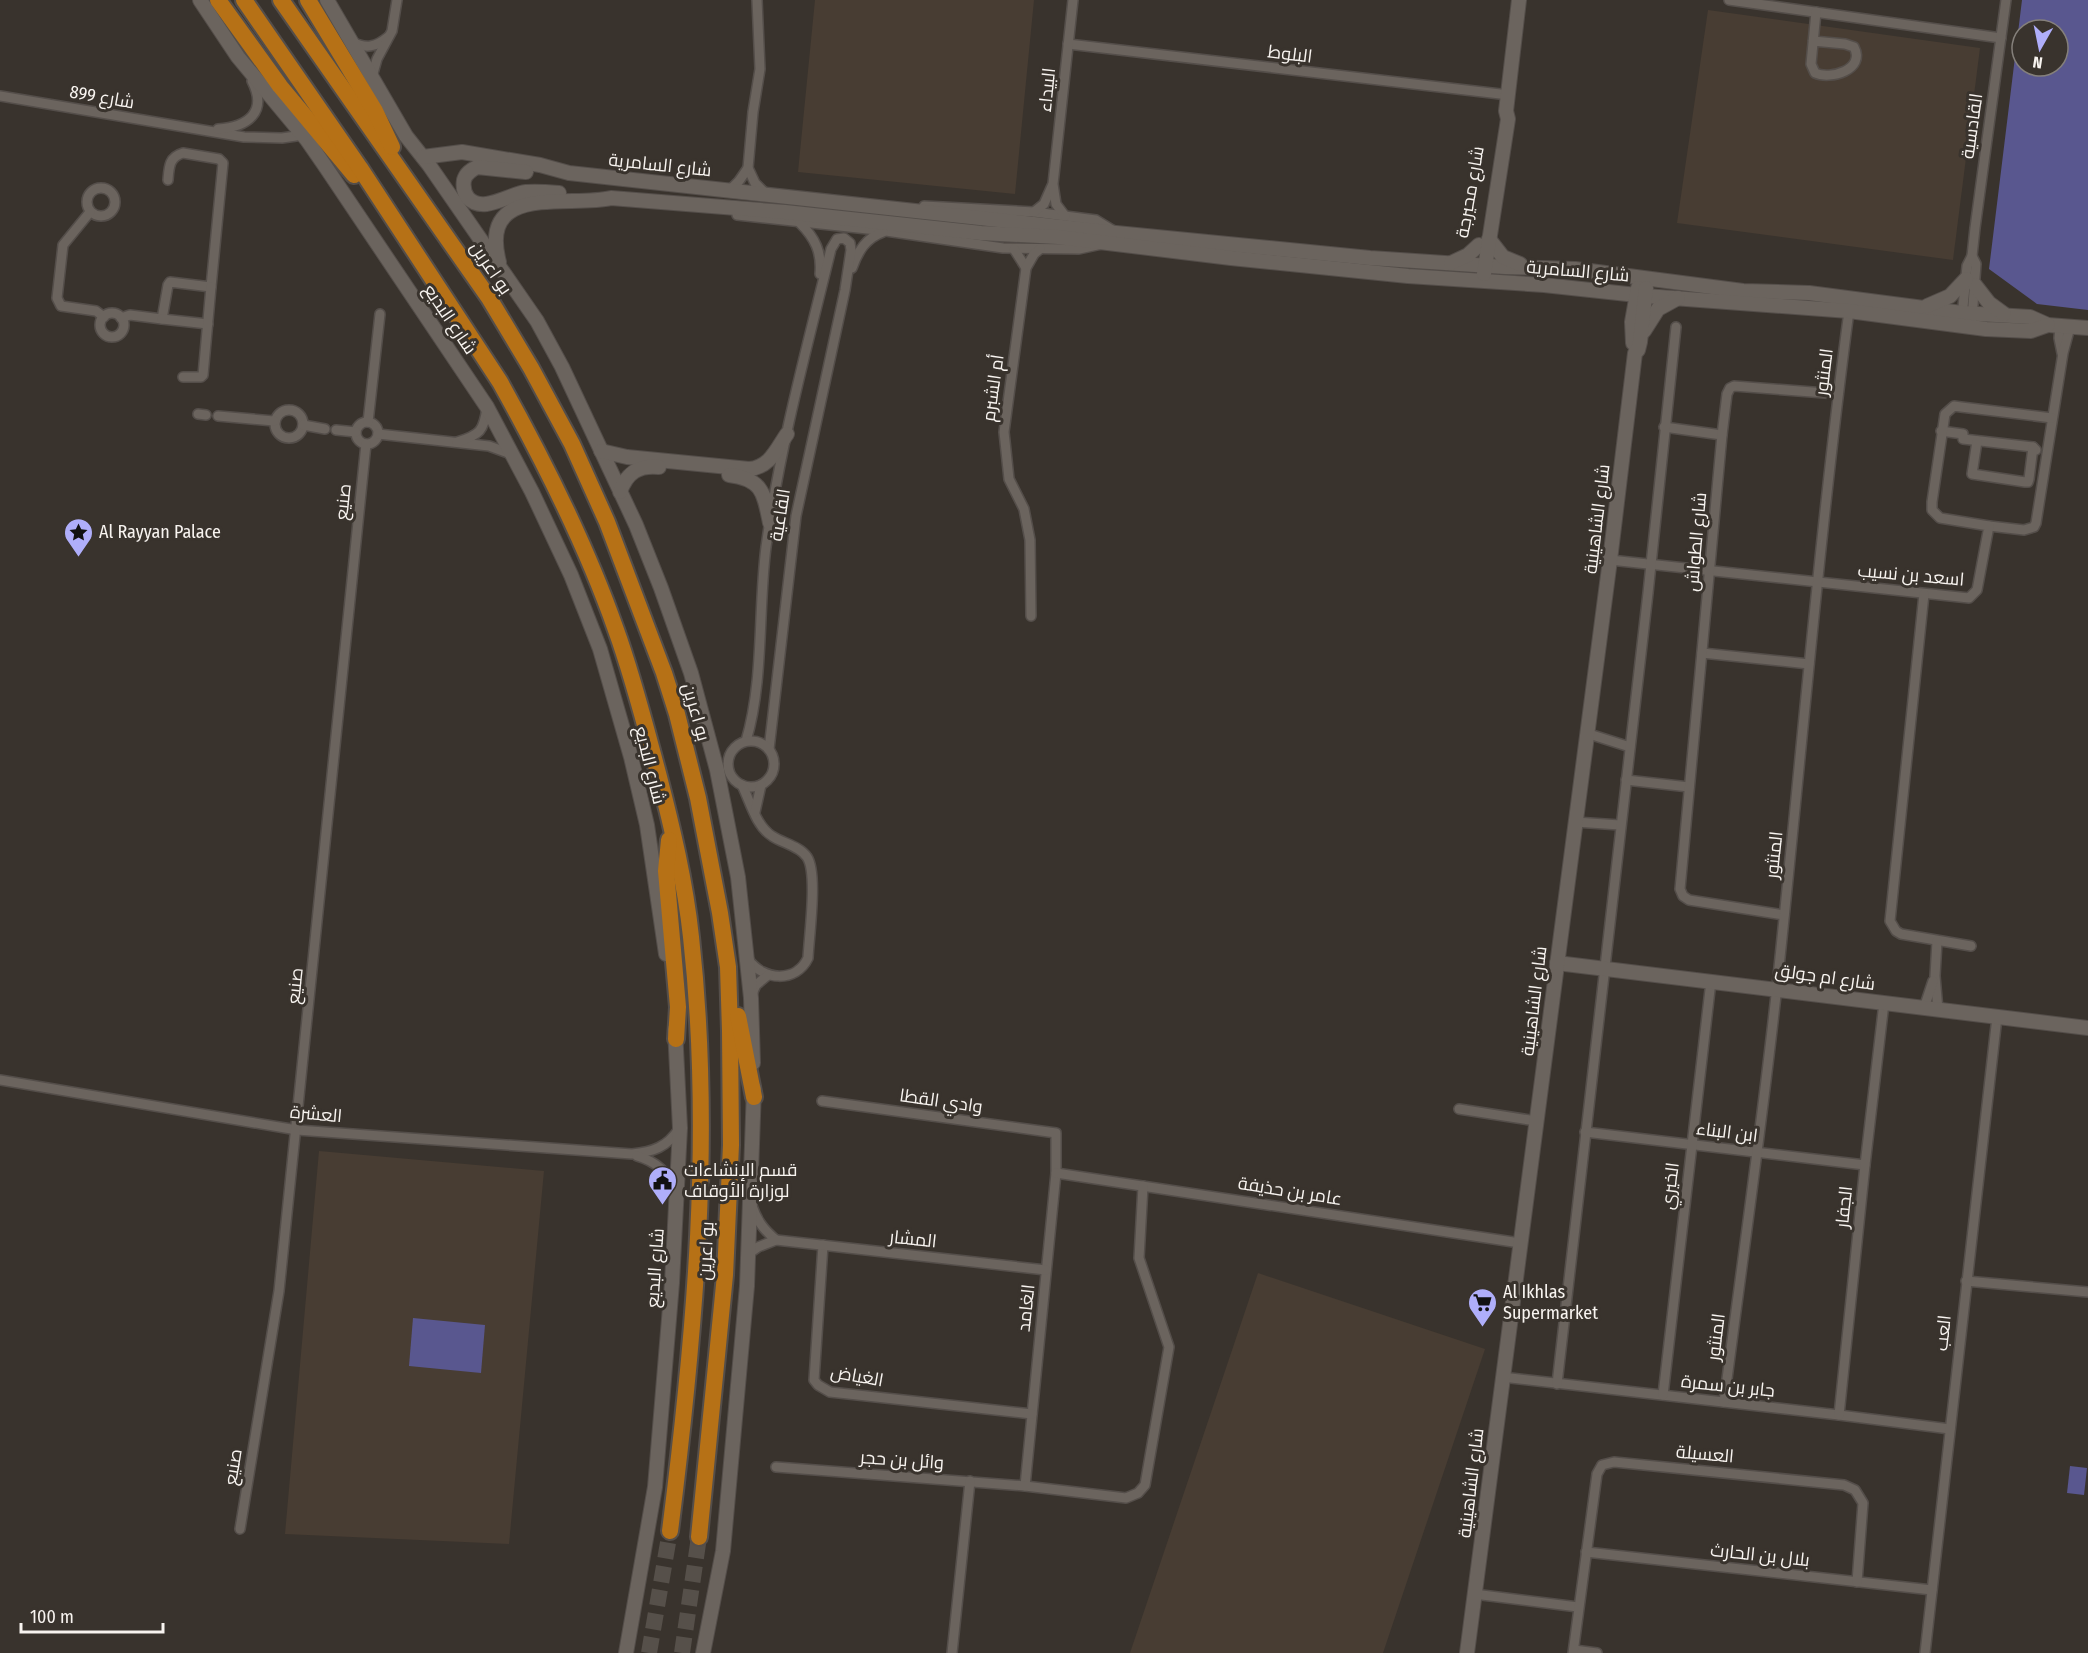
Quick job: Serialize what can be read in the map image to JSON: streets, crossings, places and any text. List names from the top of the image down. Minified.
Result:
{"streets":{"highway":["بو اعرين"],"street":["البلوط","البيداء","شارع 899","القادسية","شارع السامرية","شارع محيرجة","شارع البديع","المنثور","أم الشبرم","صنيع","القاعية","شارع الشاهينية","شارع الطواش","اسعد بن نسيب","شارع ام جولق","وادي القطا","العشرة","ابن البناء","الخيري","عامر بن حذيفة","الجفار","المشار","الغامد","العب","الغياض","جابر بن سمرة","العسيلة","وائل بن حجر","بلال بن الحارث"]},"crossings":[["البلوط","البيداء"],["البلوط","شارع محيرجة"],["البيداء","شارع السامرية"],["شارع 899","شارع البديع"],["القادسية","شارع السامرية"],["شارع السامرية","شارع محيرجة"],["شارع السامرية","المنثور"],["شارع السامرية","أم الشبرم"],["شارع السامرية","القاعية"],["شارع السامرية","شارع الشاهينية"],["شارع البديع","العشرة"],["المنثور","شارع الطواش"],["المنثور","اسعد بن نسيب"],["المنثور","شارع ام جولق"],["المنثور","ابن البناء"],["المنثور","جابر بن سمرة"],["صنيع","العشرة"],["شارع الشاهينية","اسعد بن نسيب"],["شارع الشاهينية","شارع ام جولق"],["شارع الشاهينية","عامر بن حذيفة"],["شارع الشاهينية","جابر بن سمرة"],["شارع الطواش","اسعد بن نسيب"],["شارع ام جولق","الخيري"],["شارع ام جولق","الجفار"],["شارع ام جولق","العب"],["وادي القطا","الغامد"],["ابن البناء","الخيري"],["ابن البناء","الجفار"],["الخيري","جابر بن سمرة"],["عامر بن حذيفة","الغامد"],["عامر بن حذيفة","وائل بن حجر"],["الجفار","جابر بن سمرة"],["المشار","الغامد"],["المشار","الغياض"],["الغامد","الغياض"],["الغامد","وائل بن حجر"],["العب","جابر بن سمرة"],["العب","بلال بن الحارث"],["العسيلة","بلال بن الحارث"]],"places":{"place":["Al Rayyan Palace"],"public building":["قسم الإنشاءات لوزارة الأوقاف"],"supermarket":["Al Ikhlas Supermarket"]},"scale_bar":"100 m","north":"bottom"}
